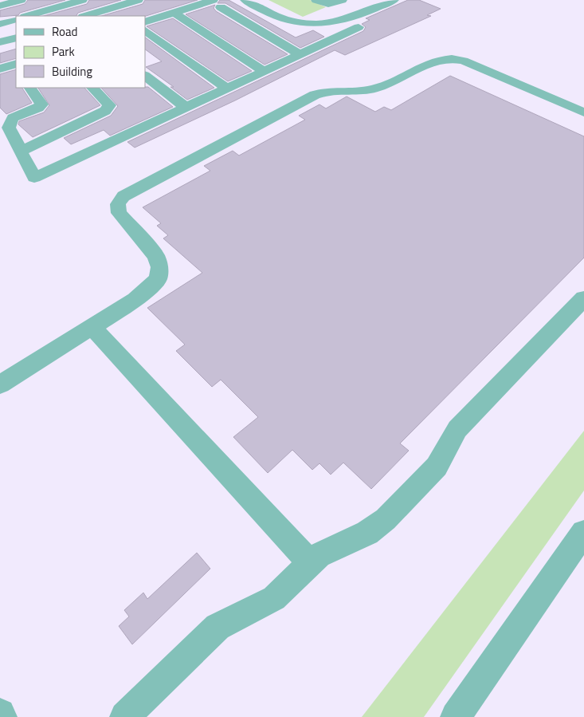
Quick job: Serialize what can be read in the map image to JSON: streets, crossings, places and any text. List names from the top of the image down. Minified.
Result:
{"legend":["Road","Park","Building"]}
